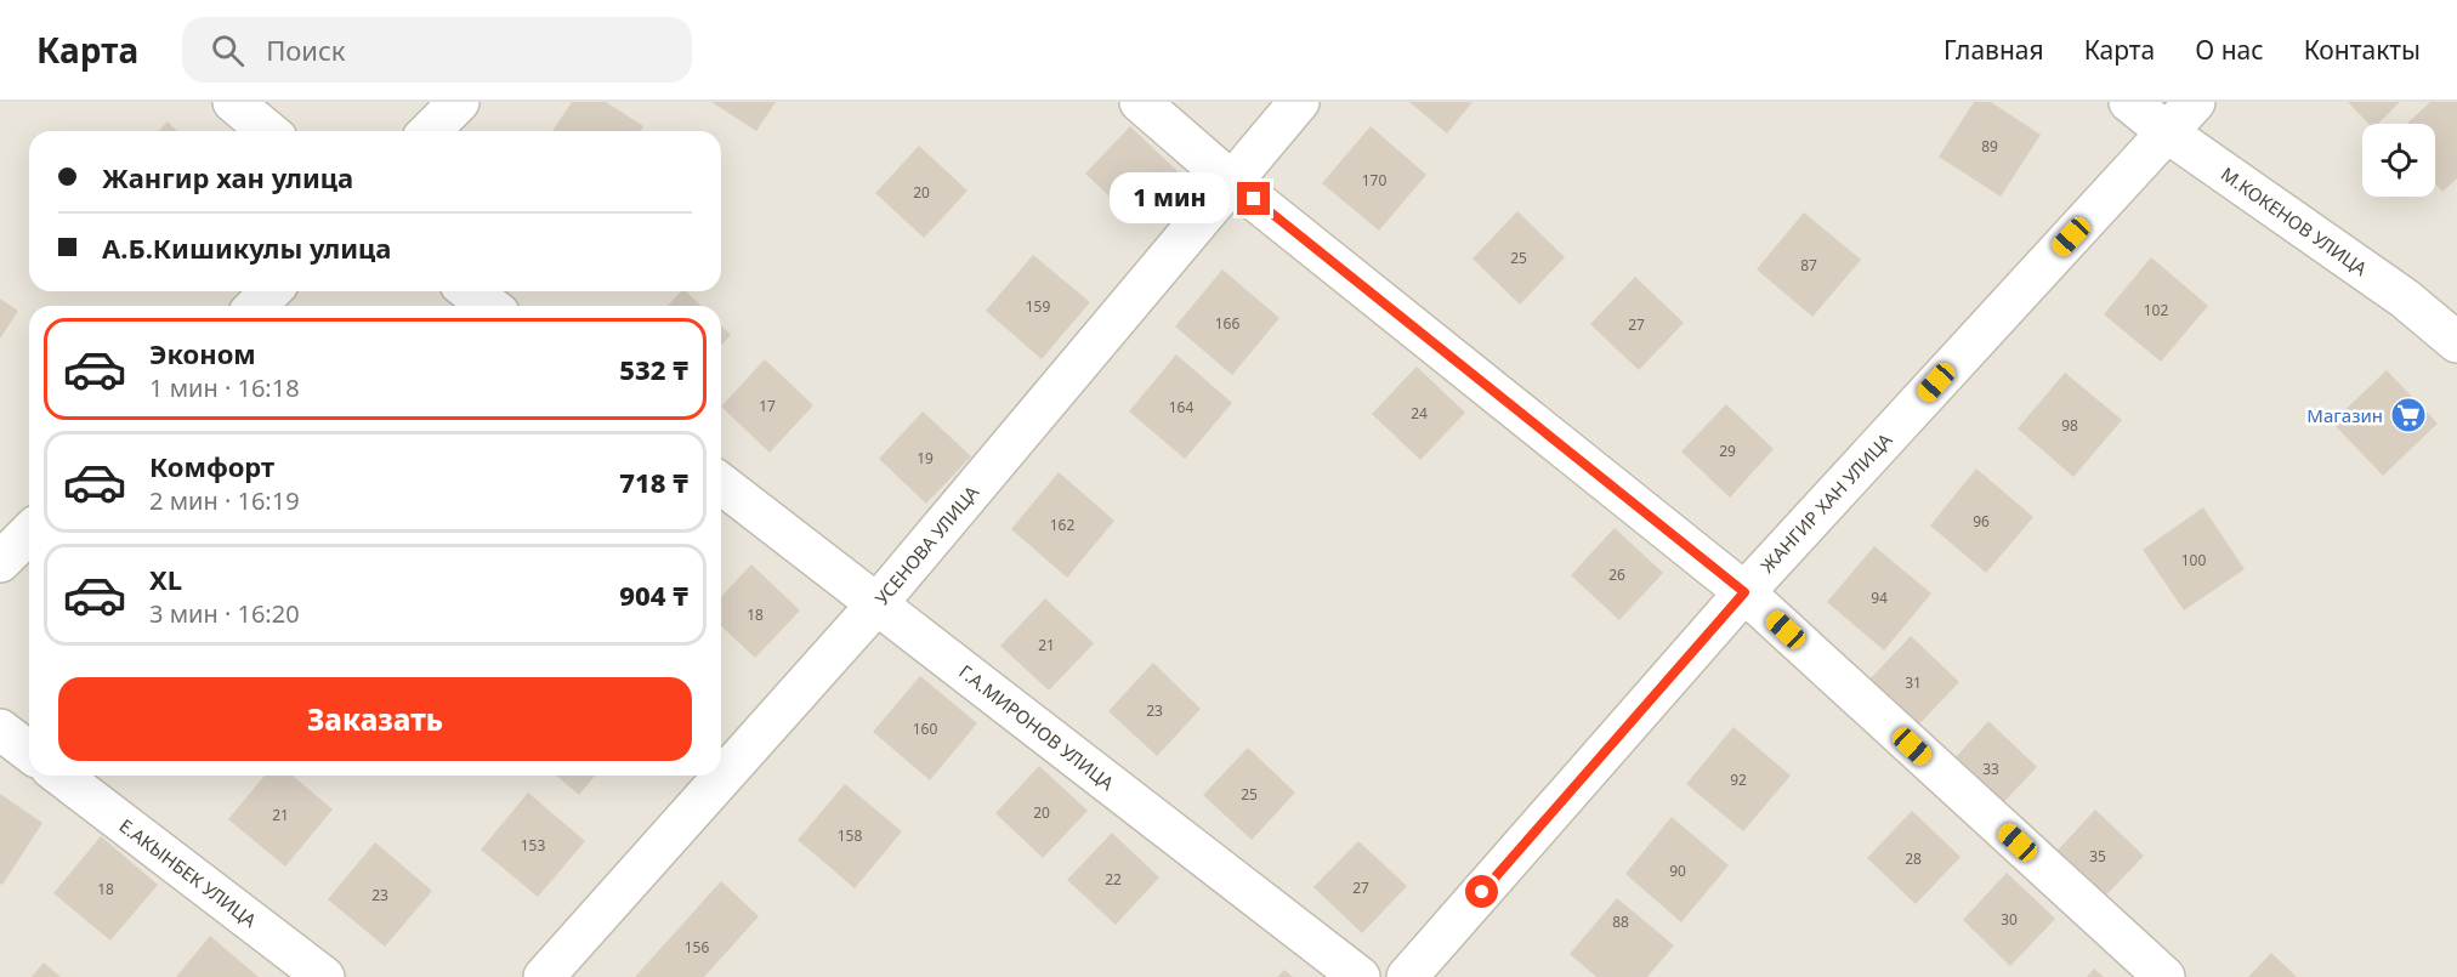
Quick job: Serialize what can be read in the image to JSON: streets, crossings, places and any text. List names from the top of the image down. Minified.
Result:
{"streets":{"street":["М.КОКЕНОВ УЛИЦА","ЖАНГИР ХАН УЛИЦА","УСЕНОВА УЛИЦА","Г.А.МИРОНОВ УЛИЦА","Е.АКЫНБЕК УЛИЦА"]},"crossings":[["М.КОКЕНОВ УЛИЦА","ЖАНГИР ХАН УЛИЦА"],["УСЕНОВА УЛИЦА","Г.А.МИРОНОВ УЛИЦА"]],"places":{"supermarket":["Магазин"]},"house_numbers":["89","170","20","25","87","159","102","166","27","17","164","24","98","29","19","96","162","100","26","94","18","21","31","23","160","33","92","25","20","21","158","153","35","28","90","22","27","18","23","30","88","156"],"page":{"header":"Карта","search":"Поиск","nav":["Главная","Карта","О нас","Контакты"],"banner":["Жангир хан улица","А.Б.Кишикулы улица"],"bubble":"1 мин","list":[{"name":"Эконом","note":"1 мин · 16:18","value":"532 ₸"},{"name":"Комфорт","note":"2 мин · 16:19","value":"718 ₸"},{"name":"XL","note":"3 мин · 16:20","value":"904 ₸"}],"buttons":"Заказать"}}
